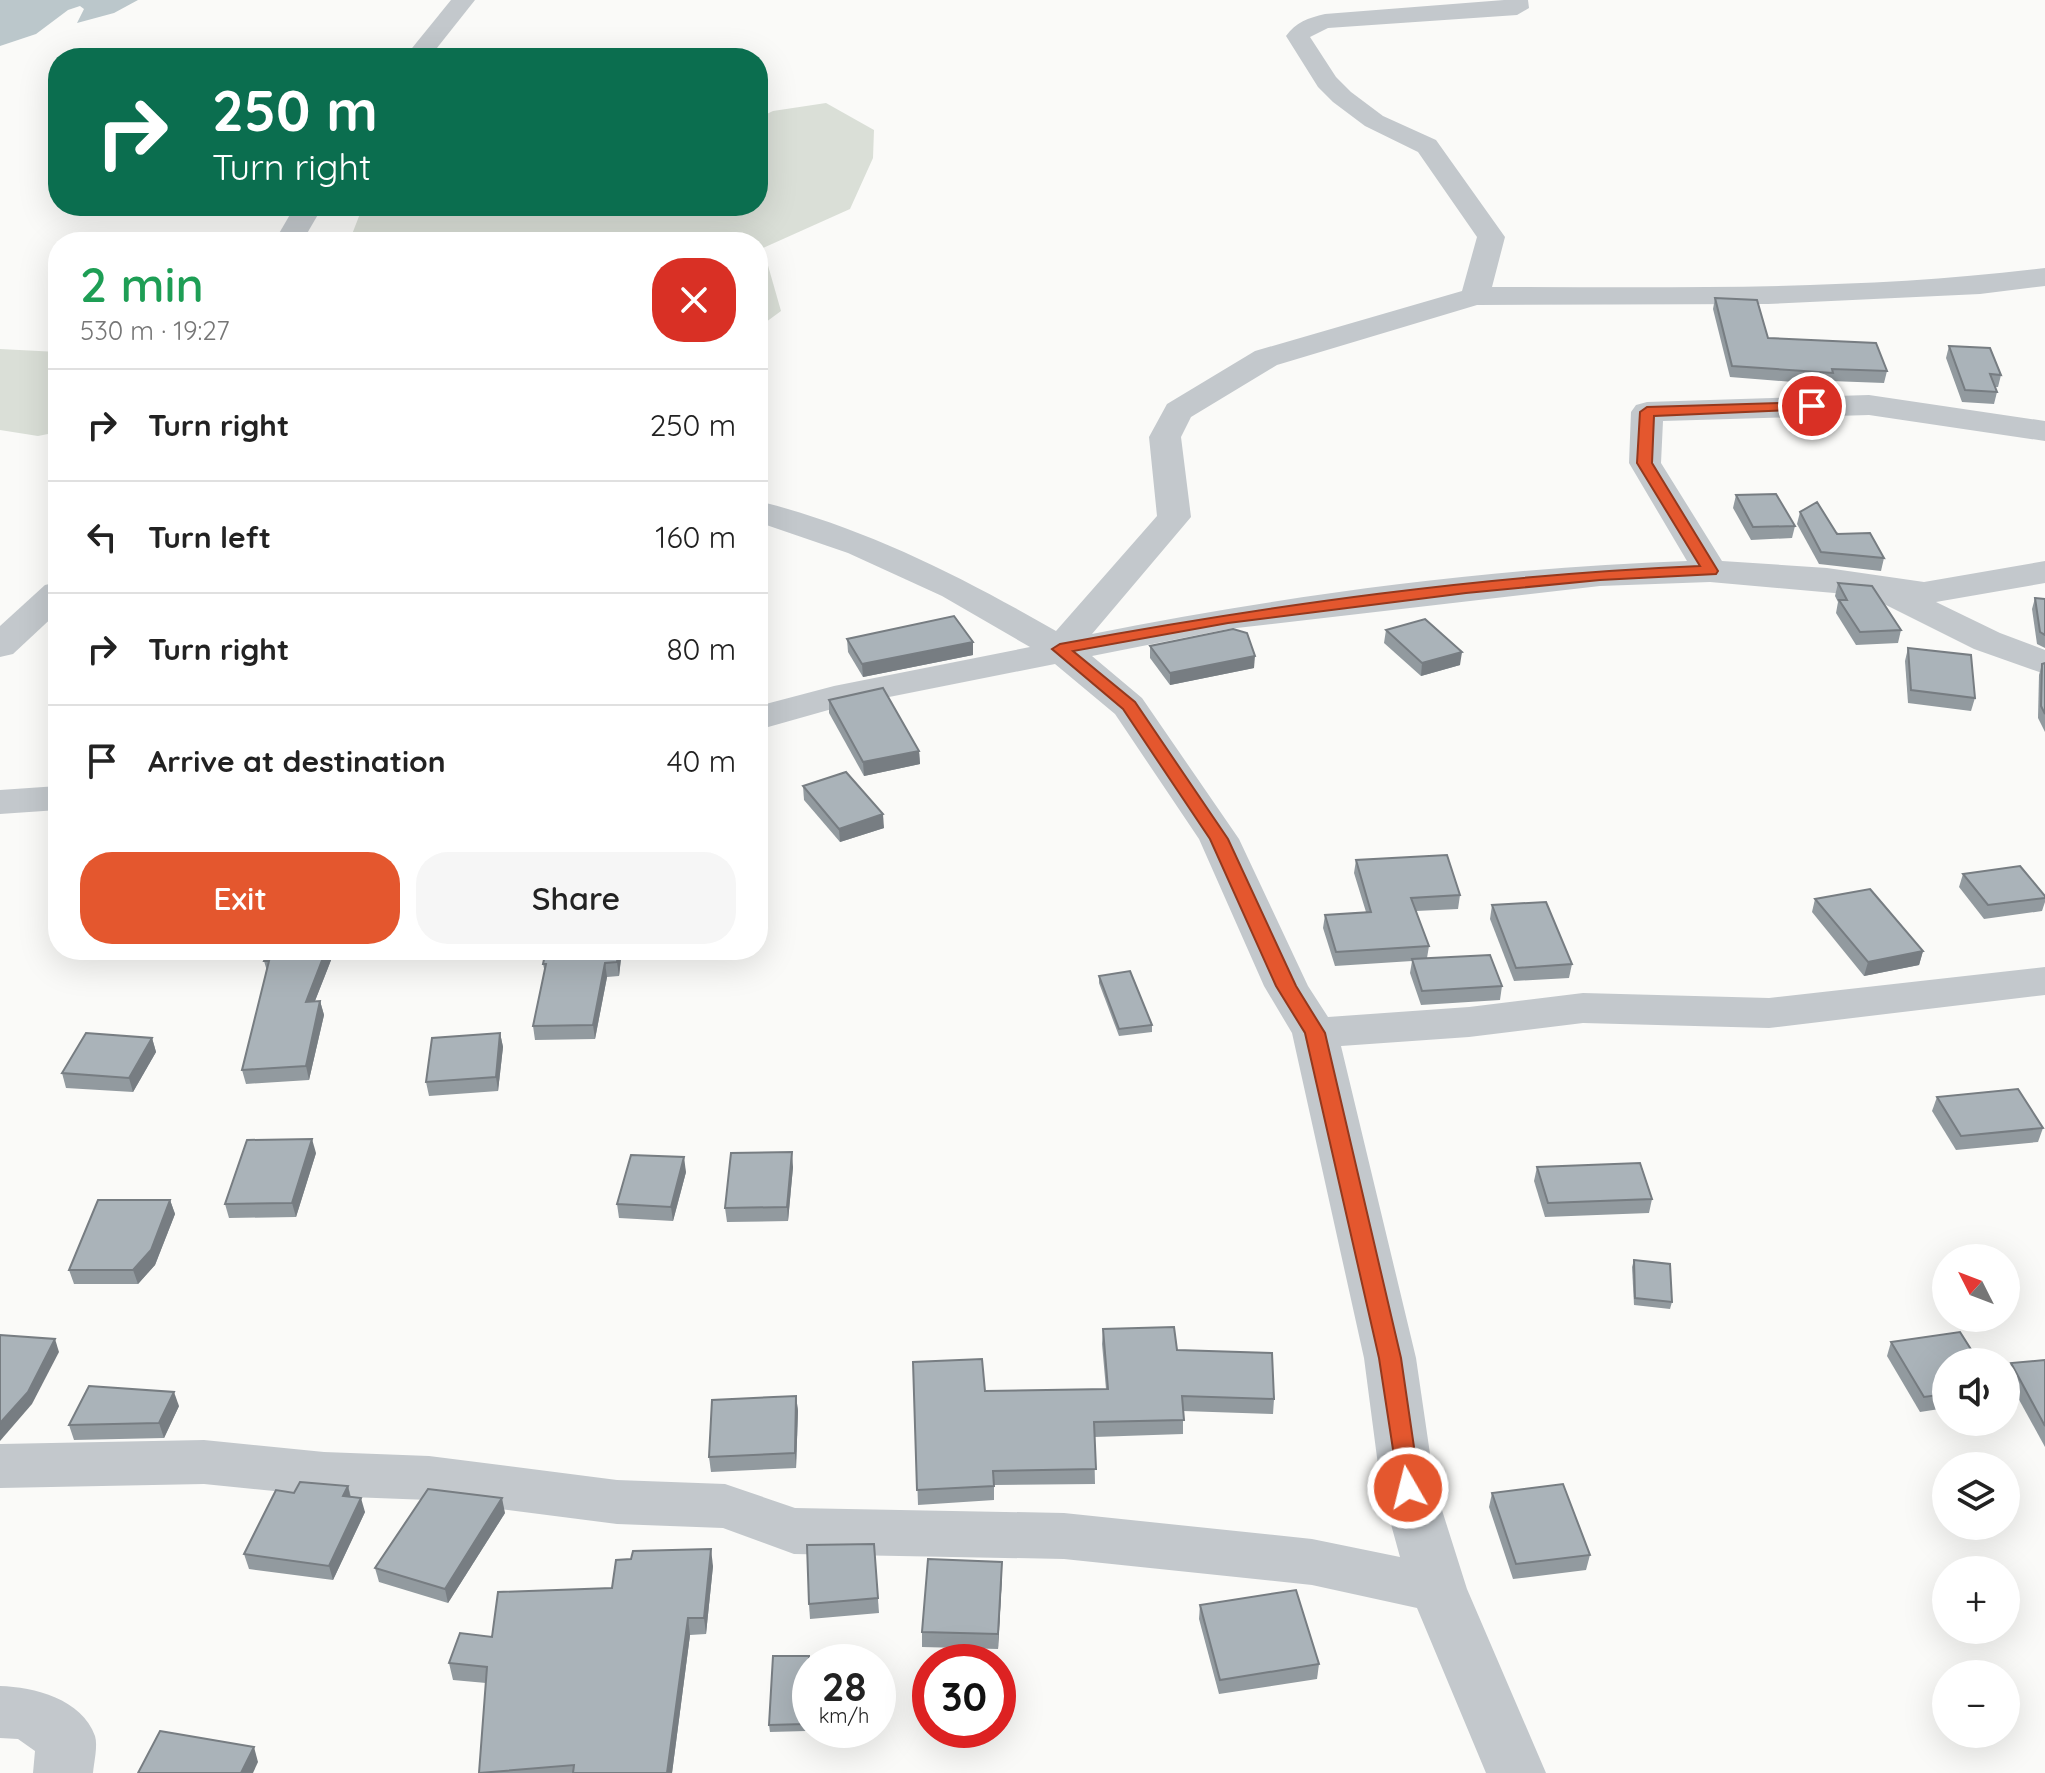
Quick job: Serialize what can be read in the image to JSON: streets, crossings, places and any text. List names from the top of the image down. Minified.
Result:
{"north":"top left","page":{"turn":["250 m","Turn right"],"heading":["2 min","530 m · 19:27"],"list":[{"name":"Turn right","value":"250 m"},{"name":"Turn left","value":"160 m"},{"name":"Turn right","value":"80 m"},{"name":"Arrive at destination","value":"40 m"}],"buttons":["Exit","Share"],"map_buttons":["+","−"],"speed":"28 km/h","limit":"30"}}
